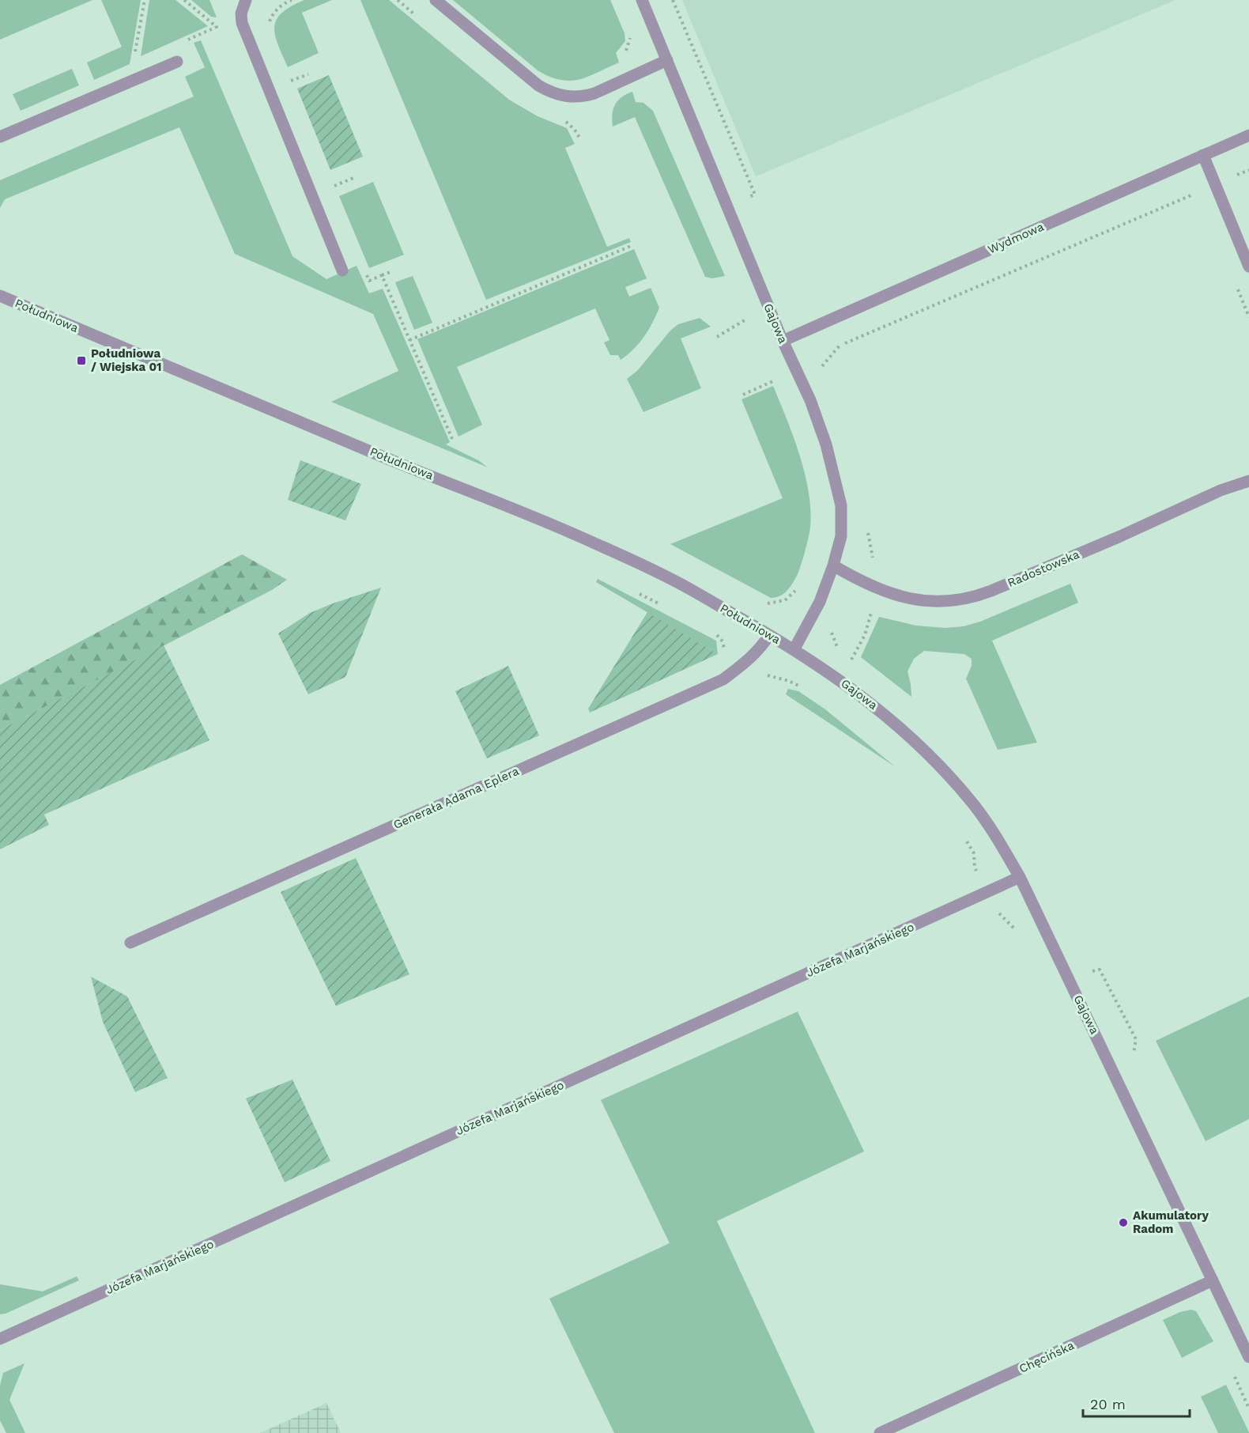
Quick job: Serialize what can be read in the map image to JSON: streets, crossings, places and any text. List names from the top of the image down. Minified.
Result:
{"streets":{"street":["Wydmowa","Południowa","Gajowa","Radostowska","Generała Adama Eplera","Józefa Marjańskiego","Chęcińska"]},"crossings":[["Wydmowa","Gajowa"],["Południowa","Gajowa"],["Południowa","Generała Adama Eplera"],["Gajowa","Radostowska"],["Gajowa","Józefa Marjańskiego"],["Gajowa","Chęcińska"]],"places":{"transit":["Południowa / Wiejska 01"],"other":["Akumulatory Radom"]},"scale_bar":"20 m"}
